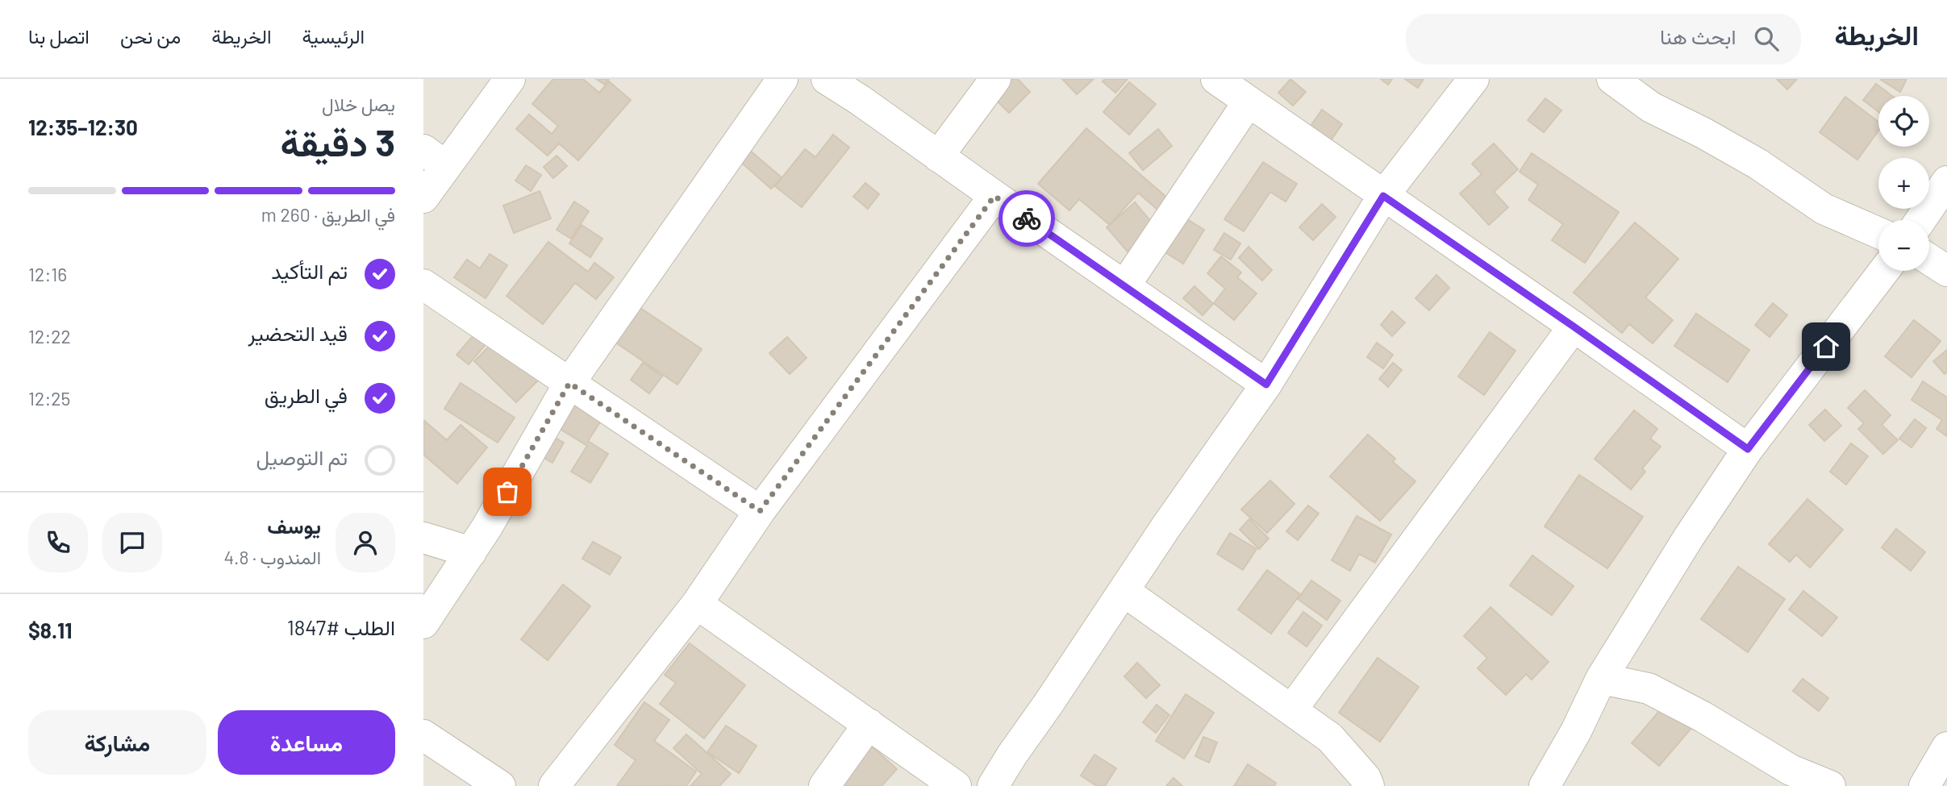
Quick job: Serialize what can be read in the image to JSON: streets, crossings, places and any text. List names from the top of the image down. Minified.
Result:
{"page":{"header":"الخريطة","search":"ابحث هنا","nav":["الرئيسية","الخريطة","من نحن","اتصل بنا"],"heading":["3 دقيقة","يصل خلال","12:30–12:35"],"panel":["يوسف","المندوب · 4.8","الطلب #1847","$8.11"],"map_buttons":["+","−"],"bar":"في الطريق · 260 m","list":[["تم التأكيد","12:16"],["قيد التحضير","12:22"],["في الطريق","12:25"],"تم التوصيل"],"buttons":["مساعدة","مشاركة"]}}
